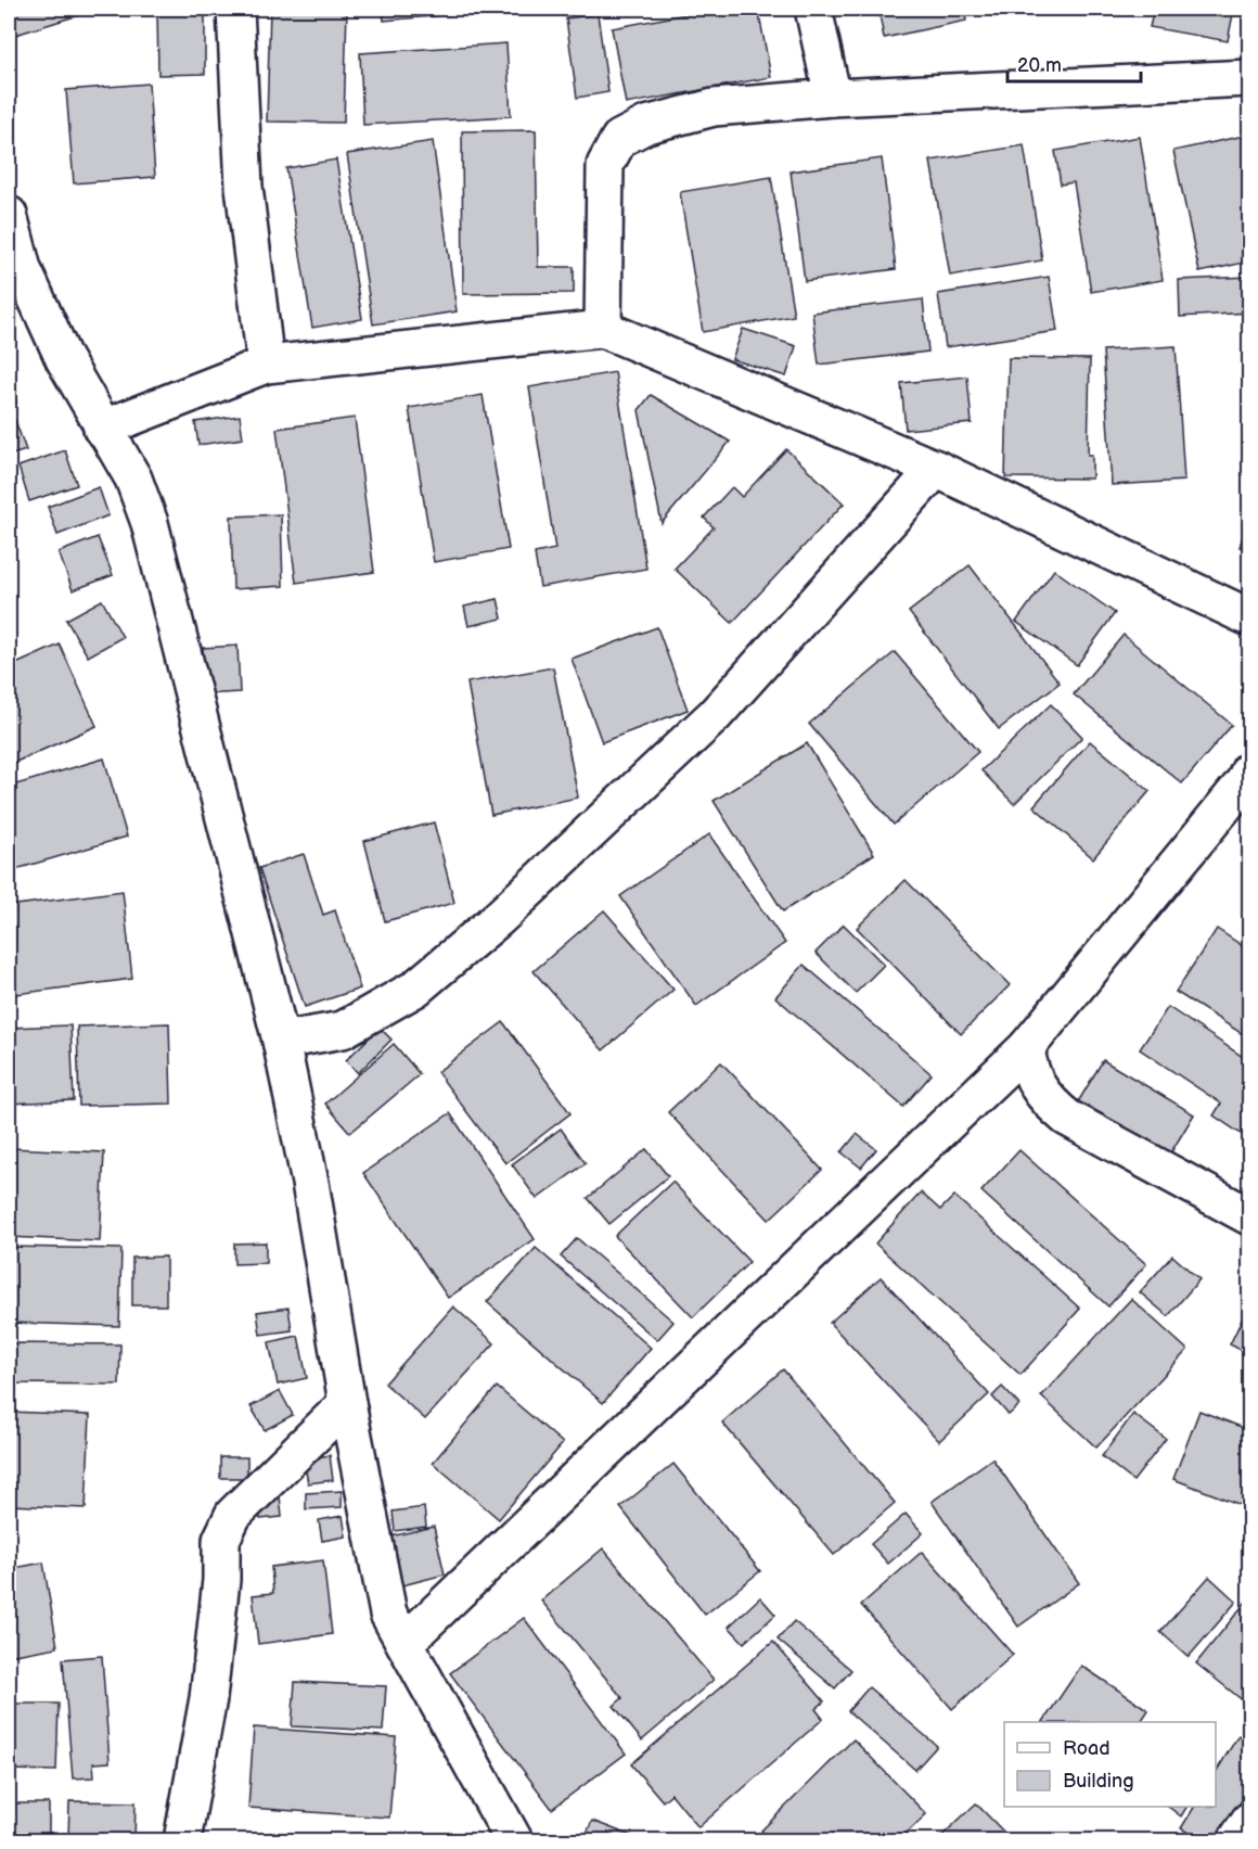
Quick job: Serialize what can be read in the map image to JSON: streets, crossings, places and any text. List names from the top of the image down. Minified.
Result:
{"legend":["Road","Building"],"scale_bar":"20 m"}
